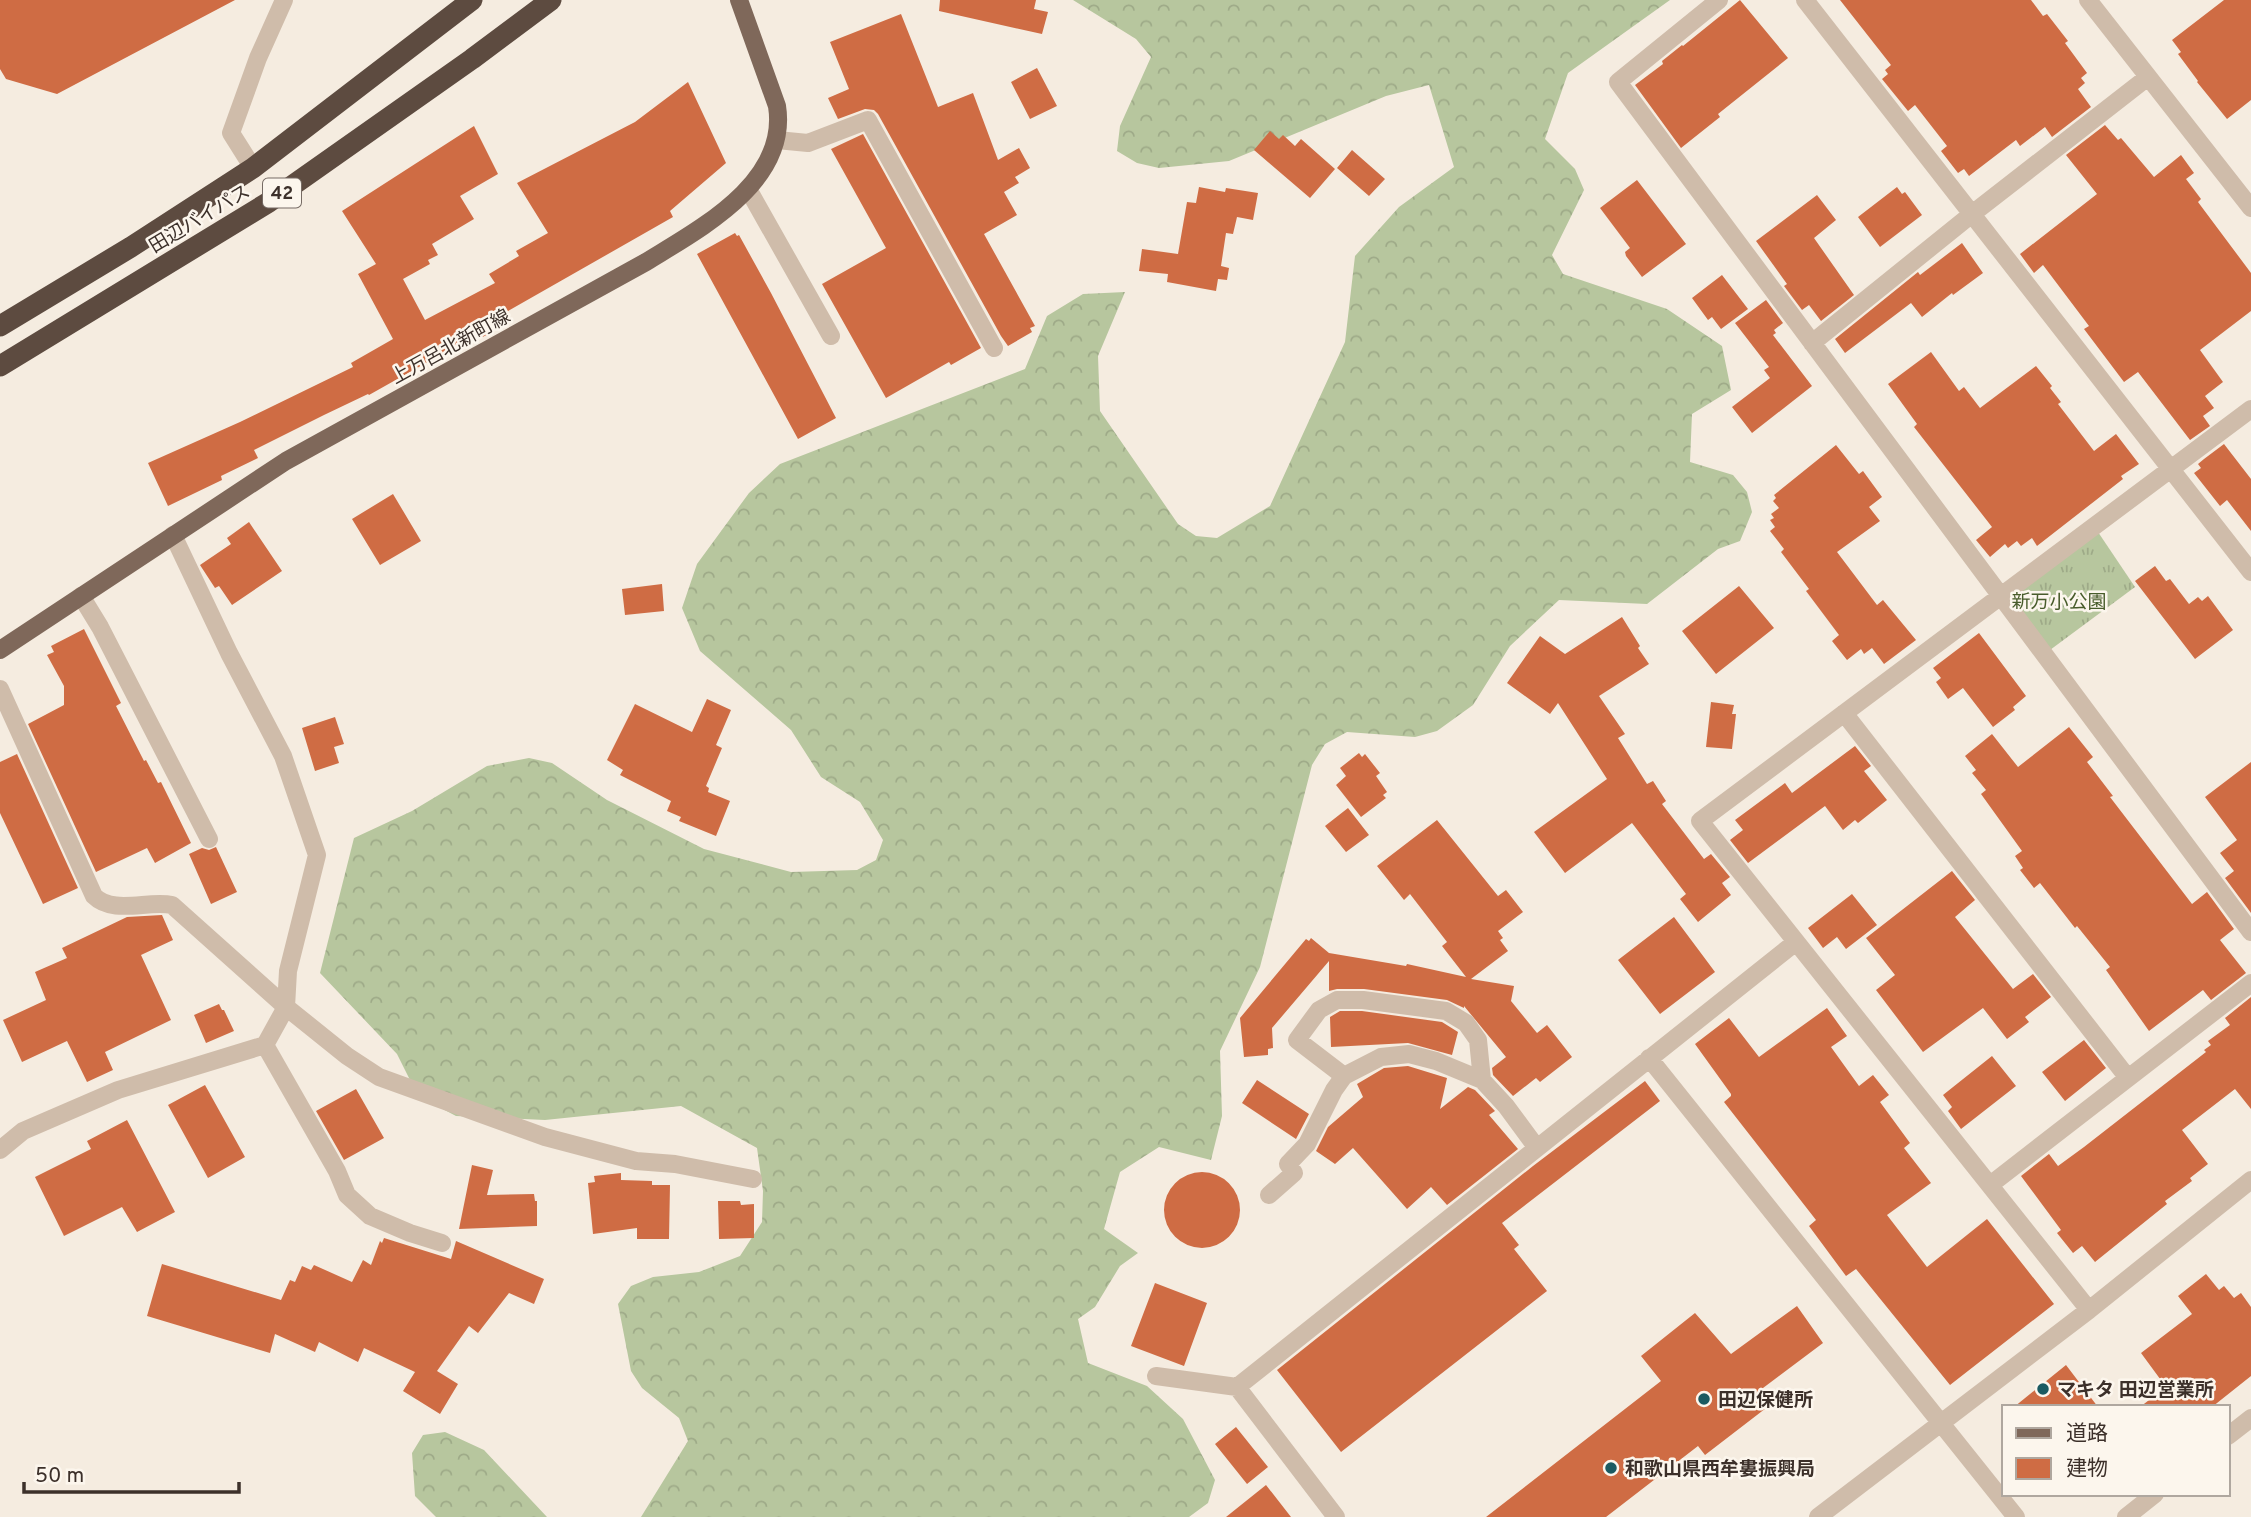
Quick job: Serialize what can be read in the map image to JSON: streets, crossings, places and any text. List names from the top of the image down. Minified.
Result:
{"streets":{"highway":["42","田辺バイパス"],"main road":["上万呂北新町線"]},"parks":["新万小公園"],"places":["マキタ 田辺営業所","田辺保健所","和歌山県西牟婁振興局"],"legend":["道路","建物"],"scale_bar":"50 m"}
